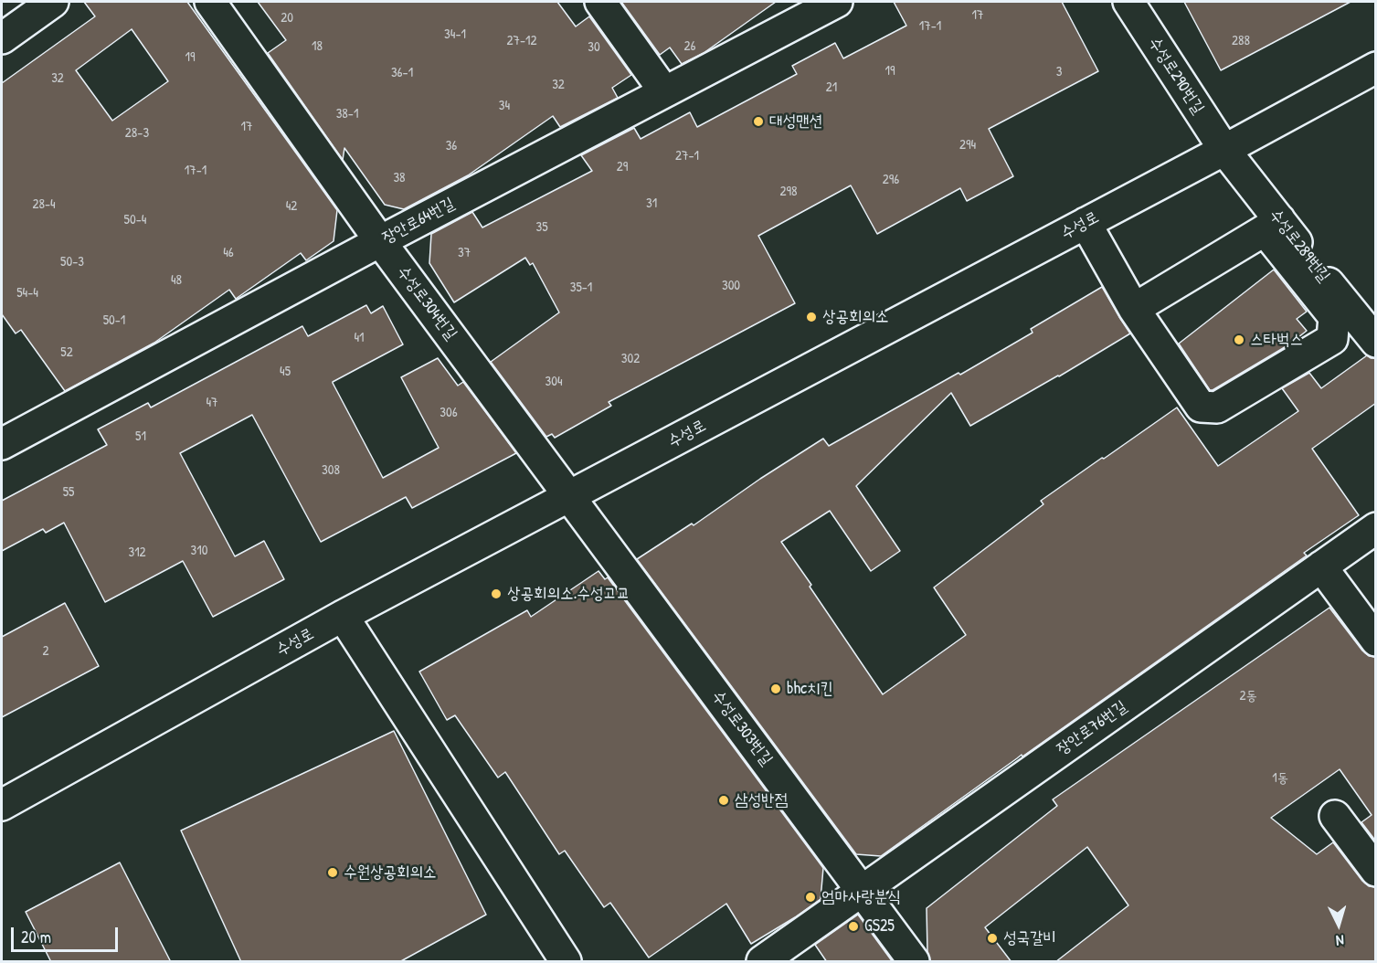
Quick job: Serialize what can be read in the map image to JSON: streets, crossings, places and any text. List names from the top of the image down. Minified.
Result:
{"streets":{"street":["수성로290번길","장안로64번길","수성로","수성로289번길","수성로304번길","수성로303번길","장안로76번길"]},"crossings":[["수성로290번길","수성로"],["수성로290번길","수성로289번길"],["장안로64번길","수성로304번길"],["수성로","수성로289번길"],["수성로","수성로304번길"],["수성로","수성로303번길"],["수성로304번길","수성로303번길"],["수성로303번길","장안로76번길"]],"places":["대성맨션","상공회의소","스타벅스","상공회의소.수성고교","bhc치킨","삼성반점","수원상공회의소","엄마사랑분식","GS25","성국갈비"],"house_numbers":["17","20","17-1","34-1","27-12","288","18","26","30","19","19","3","36-1","32","32","21","34","38-1","17","28-3","294","36","27-1","29","17-1","38","296","298","31","28-4","42","50-4","35","46","37","50-3","48","300","35-1","54-4","50-1","41","52","302","45","304","47","306","51","308","55","310","312","2","2동","1동"],"scale_bar":"20 m","north":"bottom"}
